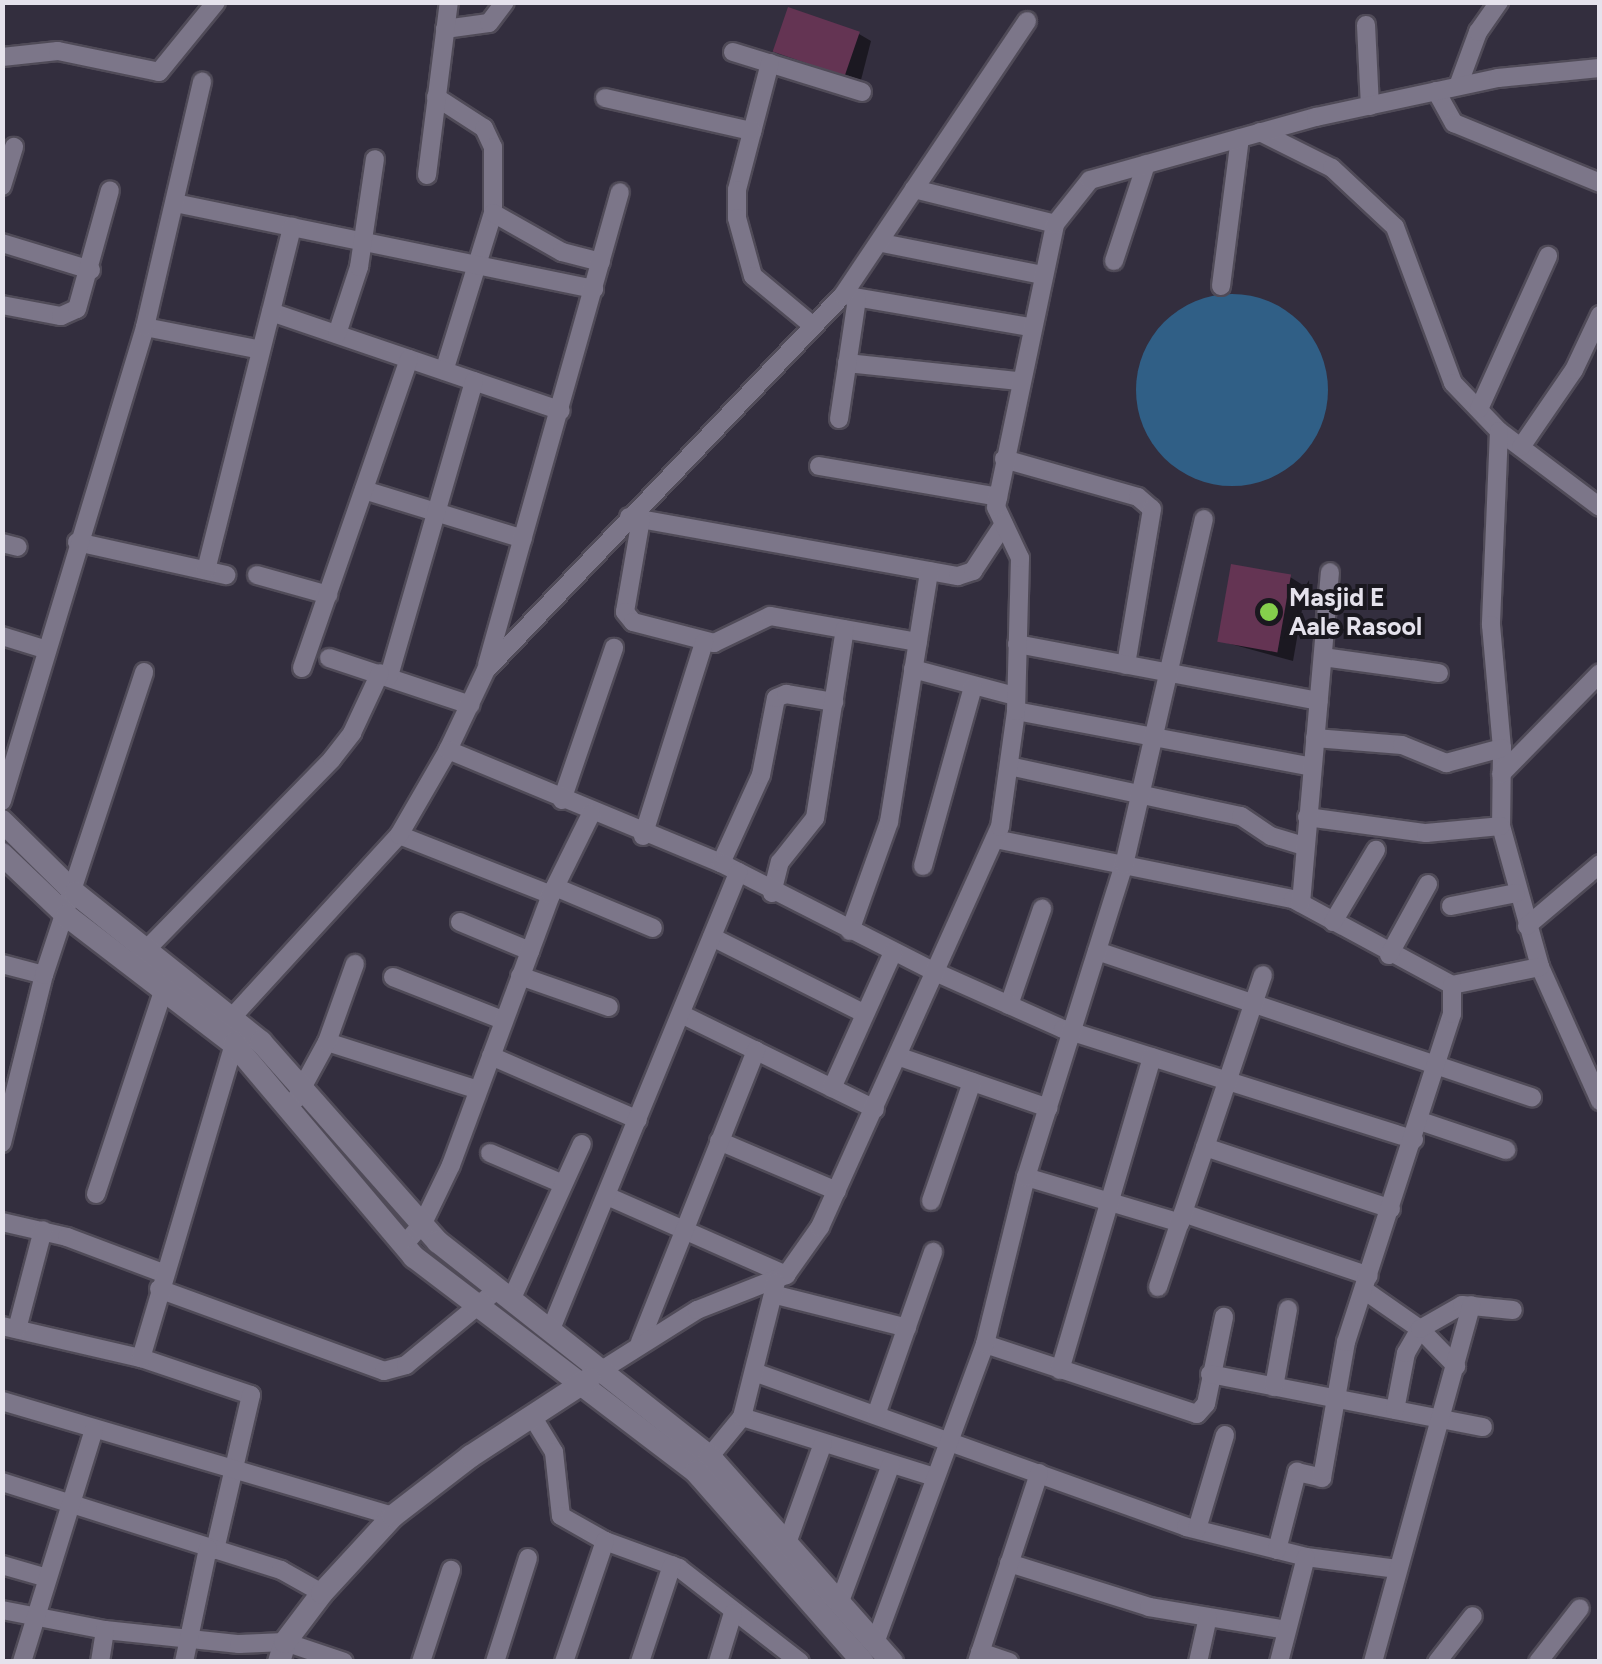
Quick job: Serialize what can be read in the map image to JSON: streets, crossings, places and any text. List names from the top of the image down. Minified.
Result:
{"places":["Masjid E Aale Rasool"]}
